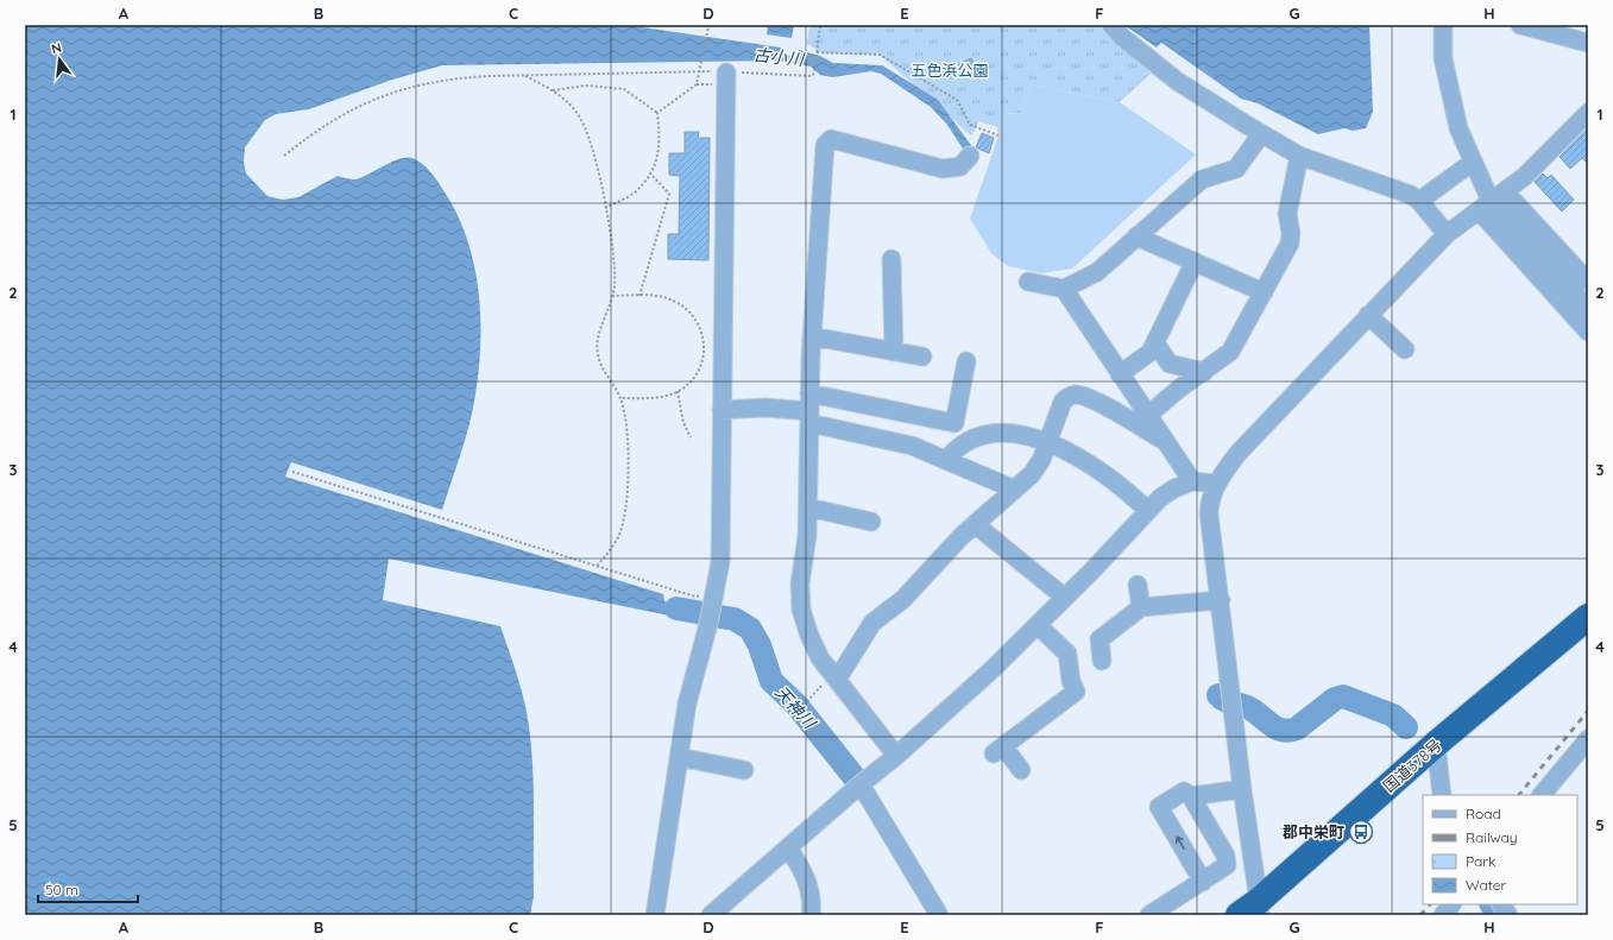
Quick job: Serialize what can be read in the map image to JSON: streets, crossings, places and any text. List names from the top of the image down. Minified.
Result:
{"streets":{"highway":["国道378号"]},"water":["古小川","天神川"],"parks":["五色浜公園"],"places":{"bus stop":["郡中栄町"]},"legend":["Road","Railway","Park","Water"],"scale_bar":"50 m","north":"top","grid":{"columns":["A","B","C","D","E","F","G","H"],"rows":["1","2","3","4","5"]}}
